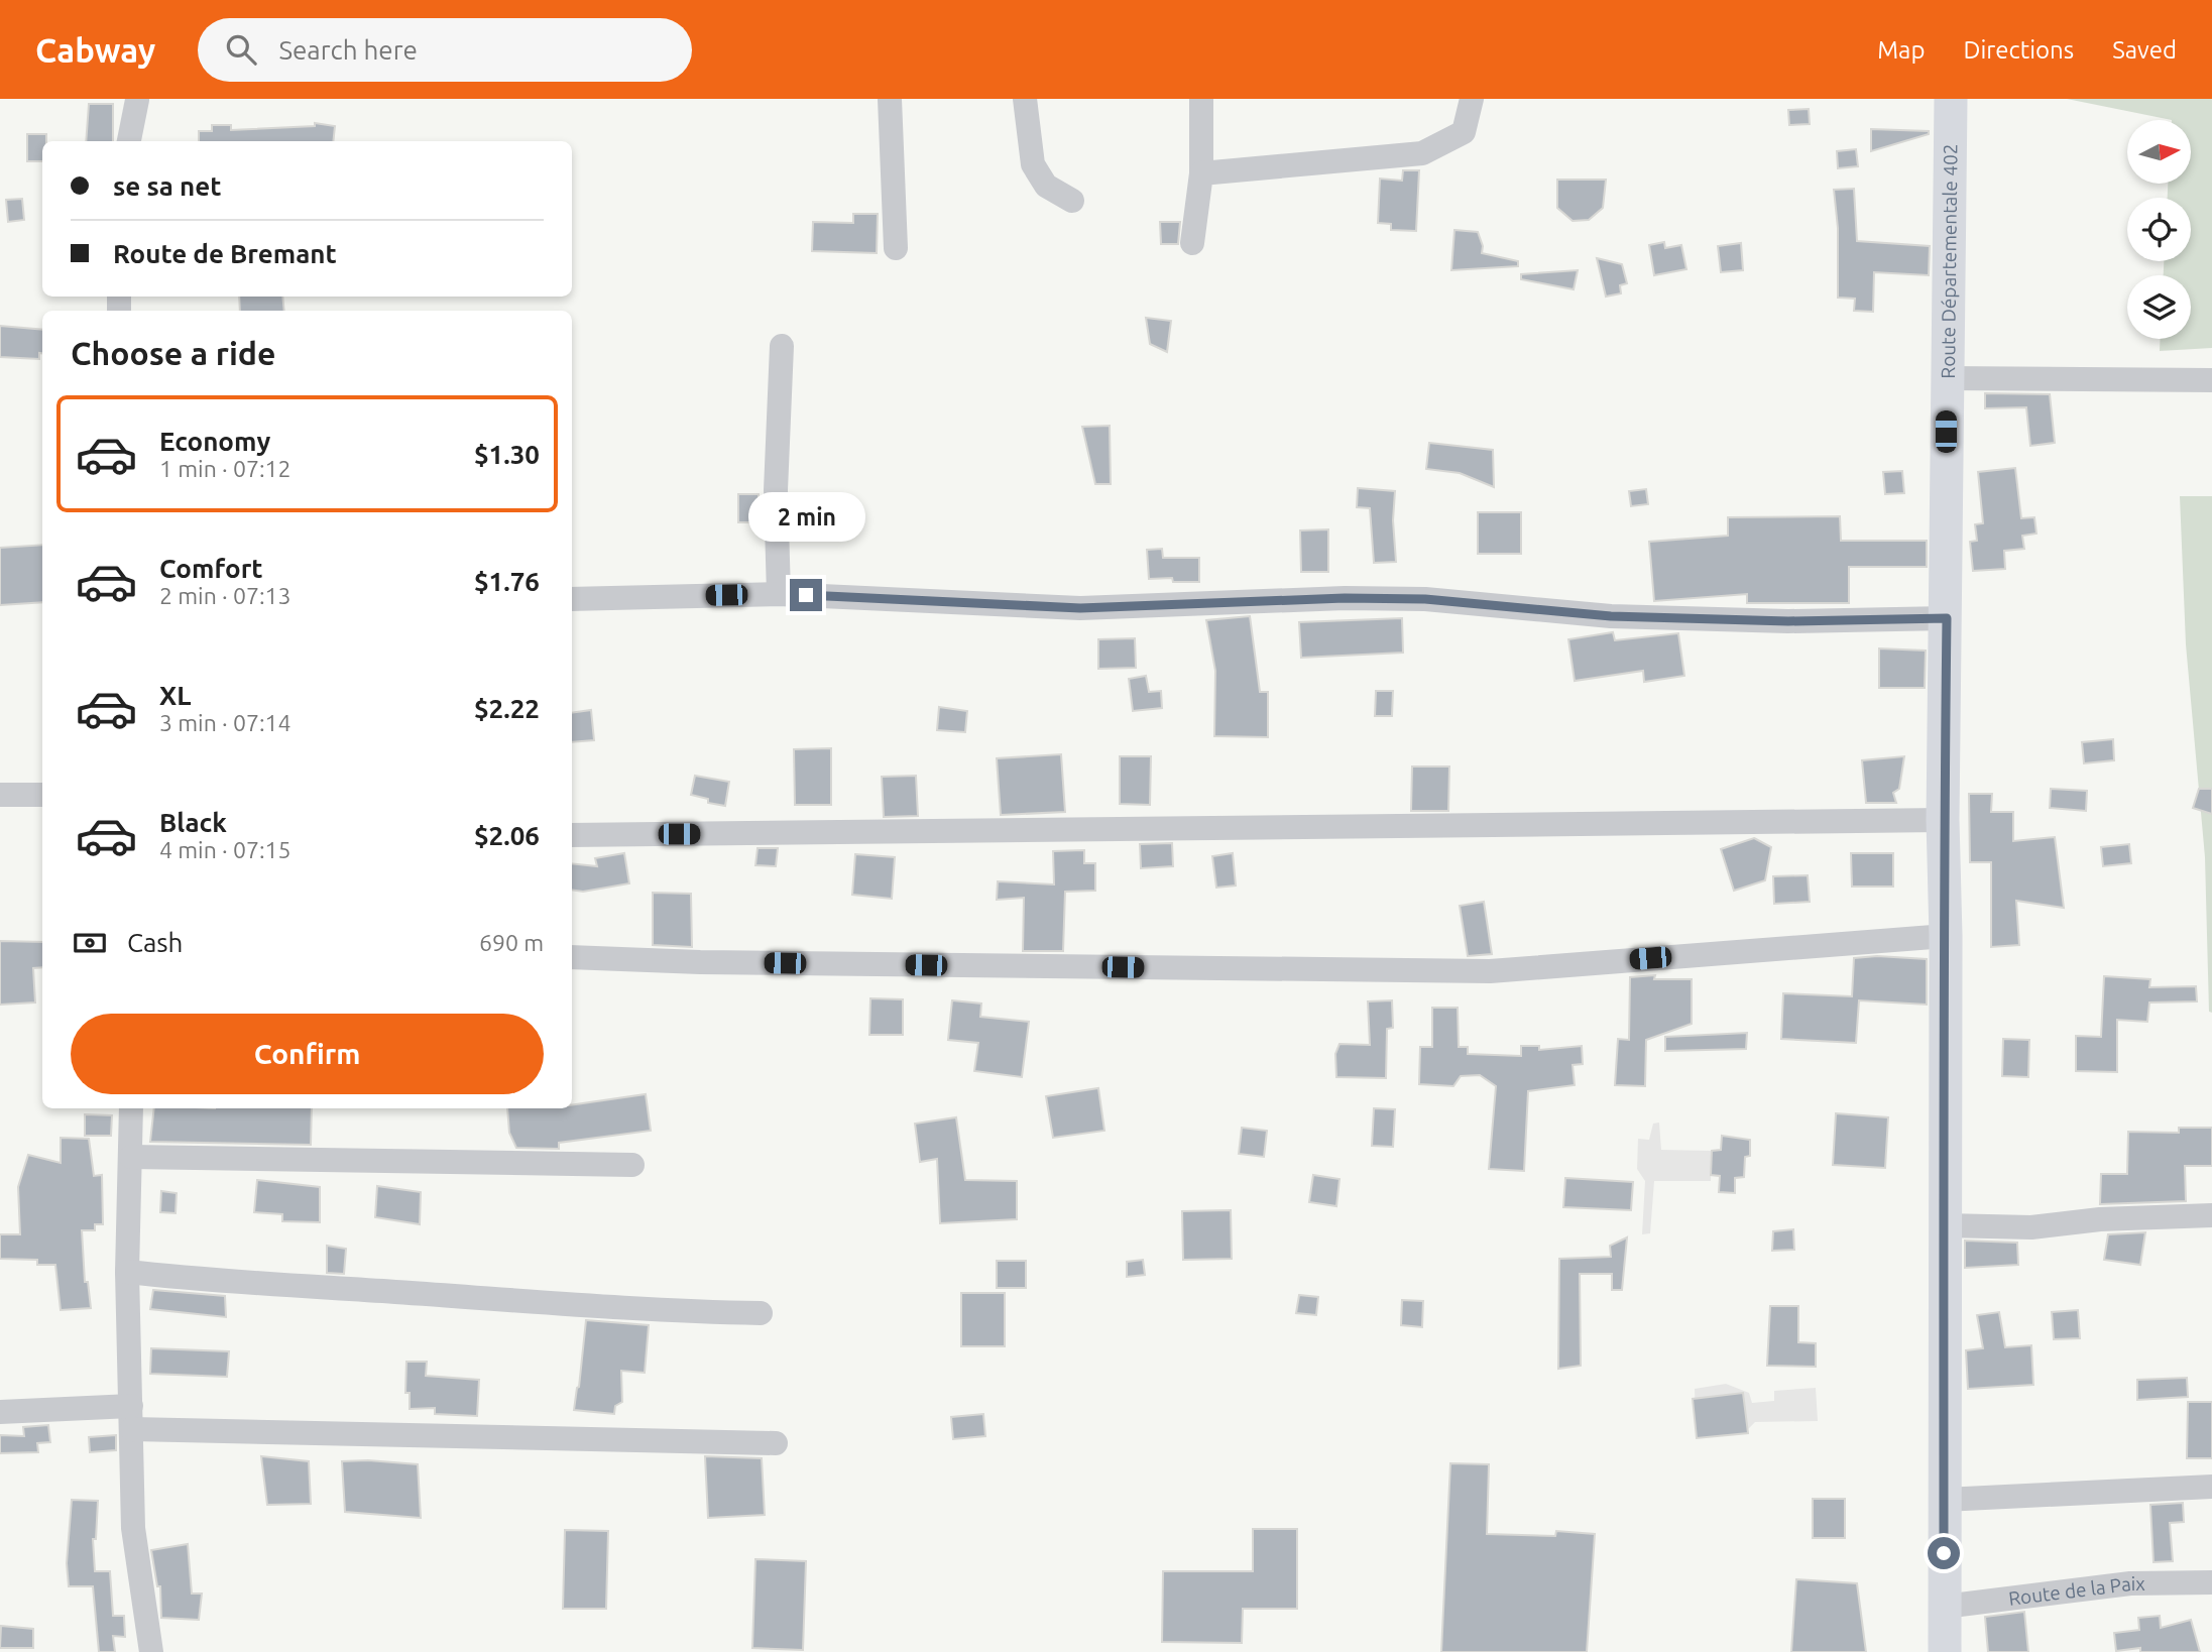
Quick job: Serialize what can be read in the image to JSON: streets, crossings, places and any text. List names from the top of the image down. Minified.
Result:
{"streets":{"main road":["Route Départementale 402"],"street":["Route de la Paix"]},"crossings":[["Route Départementale 402","Route de la Paix"]],"north":"right","page":{"header":"Cabway","search":"Search here","nav":["Map","Directions","Saved"],"banner":["se sa net","Route de Bremant"],"heading":"Choose a ride","list":[{"name":"Economy","note":"1 min · 07:12","value":"$1.30"},{"name":"Comfort","note":"2 min · 07:13","value":"$1.76"},{"name":"XL","note":"3 min · 07:14","value":"$2.22"},{"name":"Black","note":"4 min · 07:15","value":"$2.06"}],"bubble":"2 min","pay":["Cash","690 m"],"buttons":"Confirm"}}
